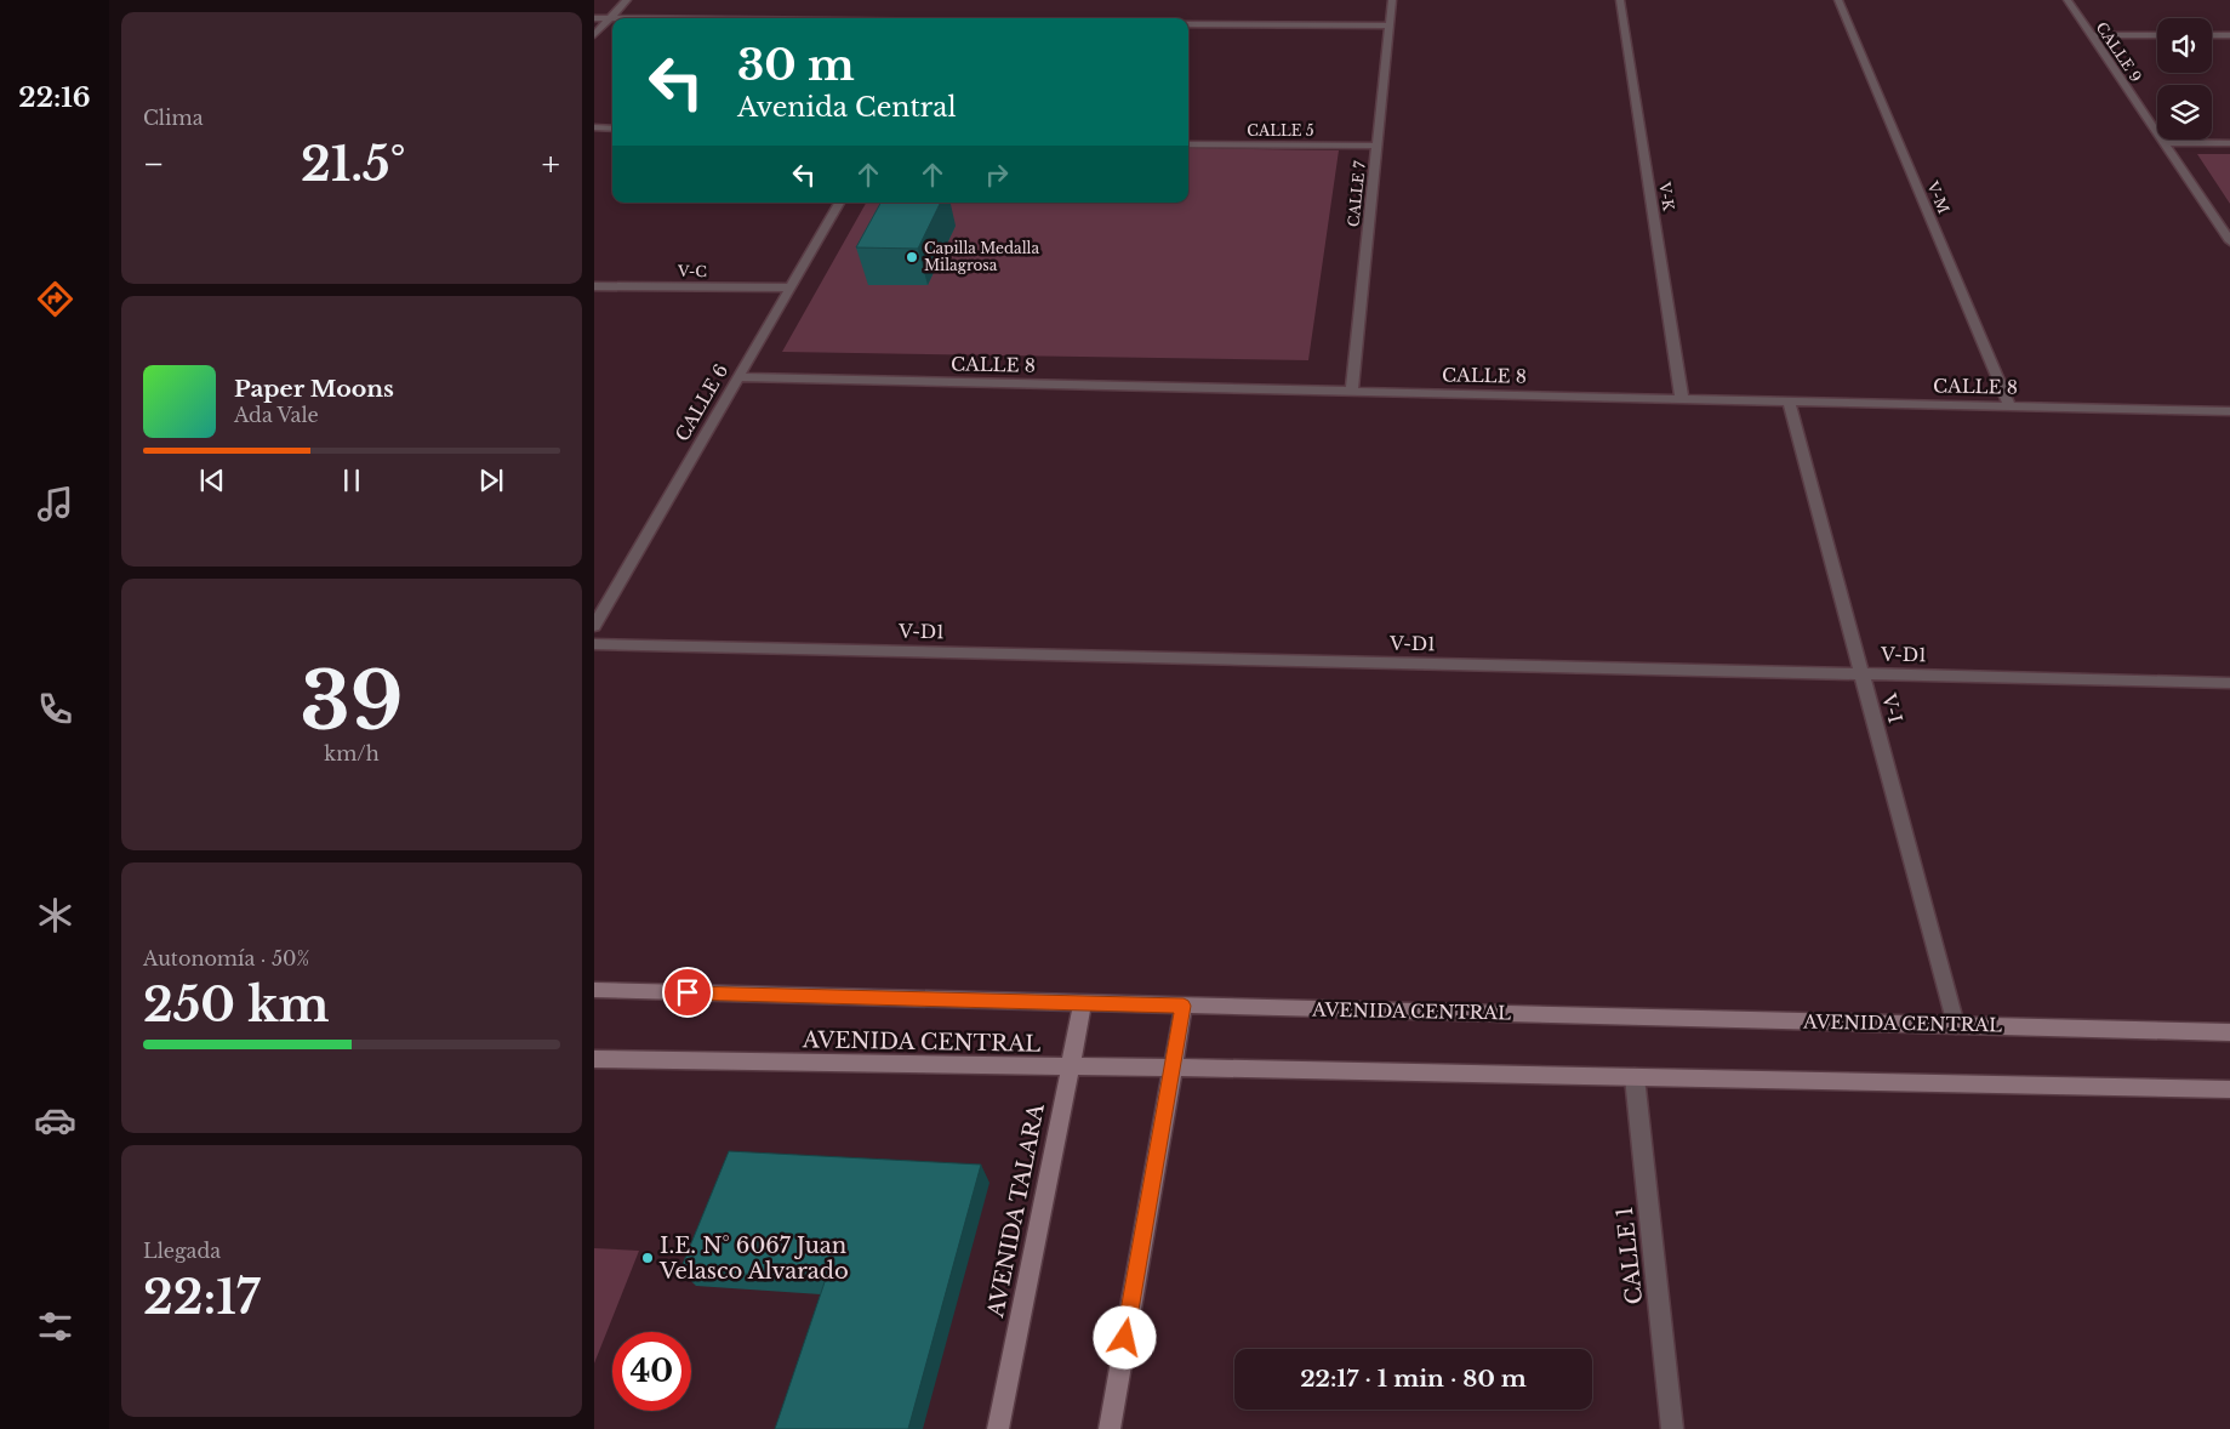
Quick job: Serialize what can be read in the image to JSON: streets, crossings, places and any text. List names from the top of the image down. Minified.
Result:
{"streets":{"street":["CALLE 9","CALLE 5","CALLE 7","V-K","V-M","V-C","CALLE 8","CALLE 6","V-D1","V-I","AVENIDA CENTRAL","AVENIDA TALARA","CALLE 1"]},"crossings":[["CALLE 5","CALLE 7"],["CALLE 7","CALLE 8"],["V-K","CALLE 8"],["V-M","CALLE 8"],["V-C","CALLE 6"],["CALLE 8","CALLE 6"],["CALLE 8","V-I"],["V-D1","V-I"],["V-I","AVENIDA CENTRAL"],["AVENIDA CENTRAL","AVENIDA TALARA"],["AVENIDA CENTRAL","CALLE 1"]],"places":["Capilla Medalla Milagrosa","I.E. N° 6067 Juan Velasco Alvarado"],"page":{"tabs":"22:16","tile":["Clima",["39","km/h"],["Autonomía · 50%","250 km"],["Llegada","22:17"]],"turn":["30 m","Avenida Central"],"heat":["−","21.5°","+"],"song":["Paper Moons","Ada Vale"],"limit":"40","trip":"22:17 · 1 min · 80 m"}}
